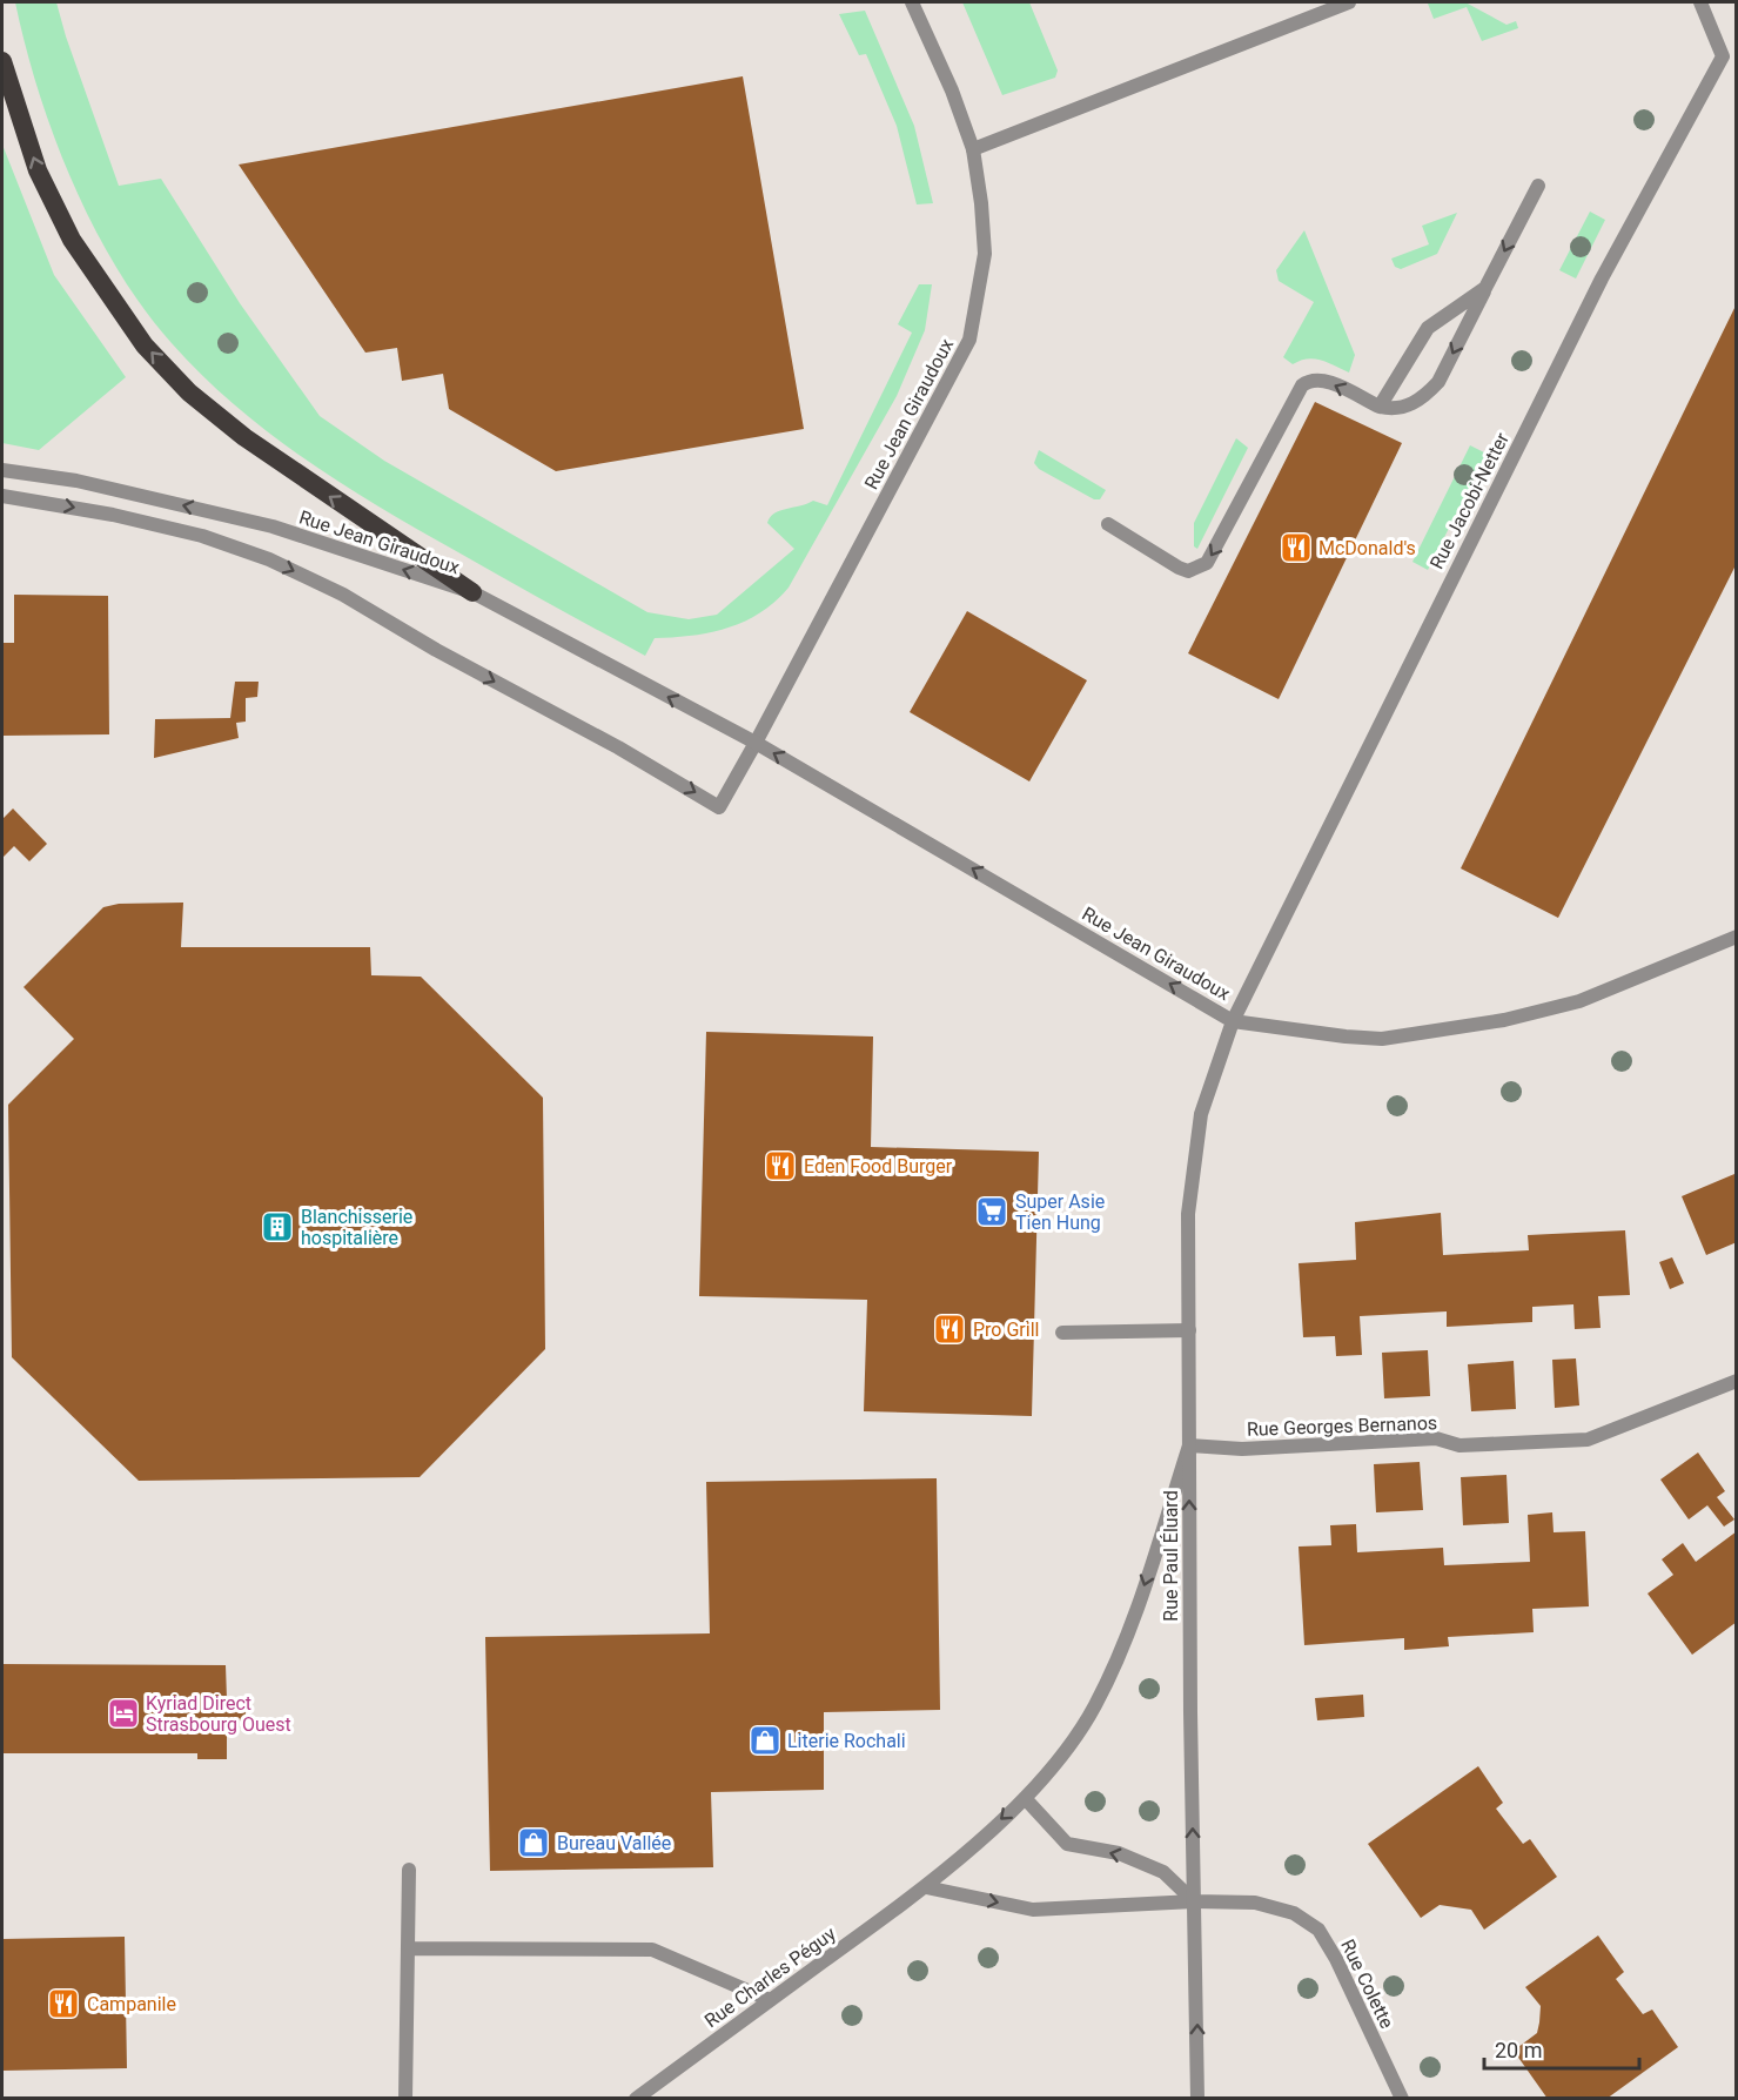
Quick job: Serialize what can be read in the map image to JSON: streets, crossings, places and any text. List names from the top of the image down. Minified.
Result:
{"streets":{"street":["Rue Jean Giraudoux","Rue Jacobi-Netter","Rue Georges Bernanos","Rue Paul Éluard","Rue Charles Péguy","Rue Colette"]},"crossings":[["Rue Jean Giraudoux","Rue Jacobi-Netter"],["Rue Jean Giraudoux","Rue Paul Éluard"],["Rue Jacobi-Netter","Rue Paul Éluard"],["Rue Georges Bernanos","Rue Paul Éluard"],["Rue Georges Bernanos","Rue Charles Péguy"],["Rue Paul Éluard","Rue Charles Péguy"],["Rue Paul Éluard","Rue Colette"]],"one_way":["Rue Paul Éluard","Rue Charles Péguy"],"places":{"restaurant":["McDonald's","Eden Food Burger","Pro Grill","Campanile"],"supermarket":["Super Asie Tien Hung"],"building":["Blanchisserie hospitalière"],"hotel":["Kyriad Direct Strasbourg Ouest"],"shop":["Literie Rochali","Bureau Vallée"]},"scale_bar":"20 m"}
